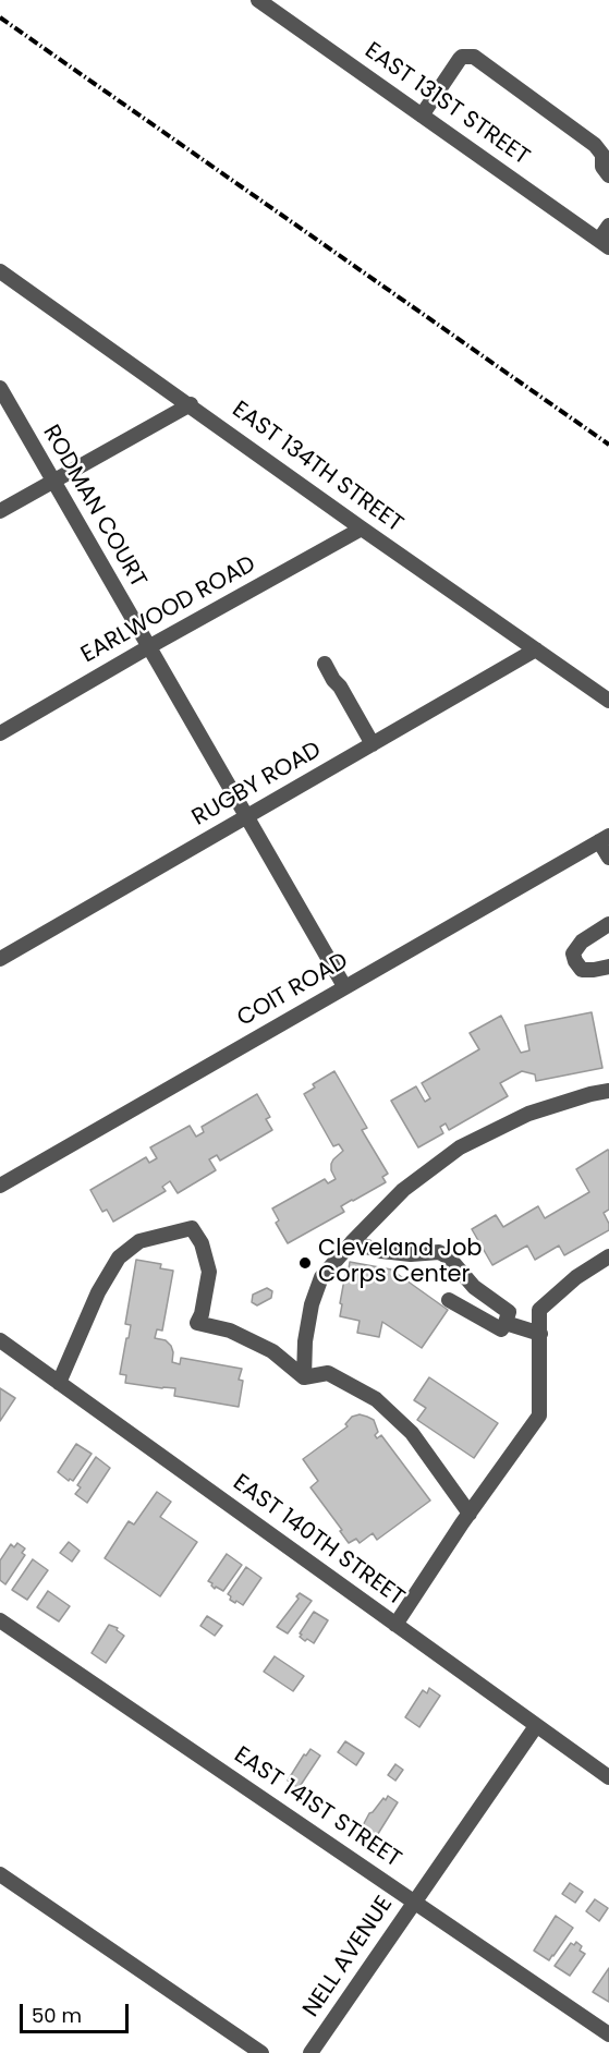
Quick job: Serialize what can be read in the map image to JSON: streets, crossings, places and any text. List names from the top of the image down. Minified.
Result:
{"streets":{"street":["EAST 131ST STREET","EAST 134TH STREET","RODMAN COURT","EARLWOOD ROAD","RUGBY ROAD","COIT ROAD","EAST 140TH STREET","EAST 141ST STREET","NELL AVENUE"]},"crossings":[["EAST 134TH STREET","EARLWOOD ROAD"],["EAST 134TH STREET","RUGBY ROAD"],["RODMAN COURT","EARLWOOD ROAD"],["RODMAN COURT","RUGBY ROAD"],["RODMAN COURT","COIT ROAD"],["EAST 140TH STREET","NELL AVENUE"],["EAST 141ST STREET","NELL AVENUE"]],"places":["Cleveland Job Corps Center"],"scale_bar":"50 m"}
